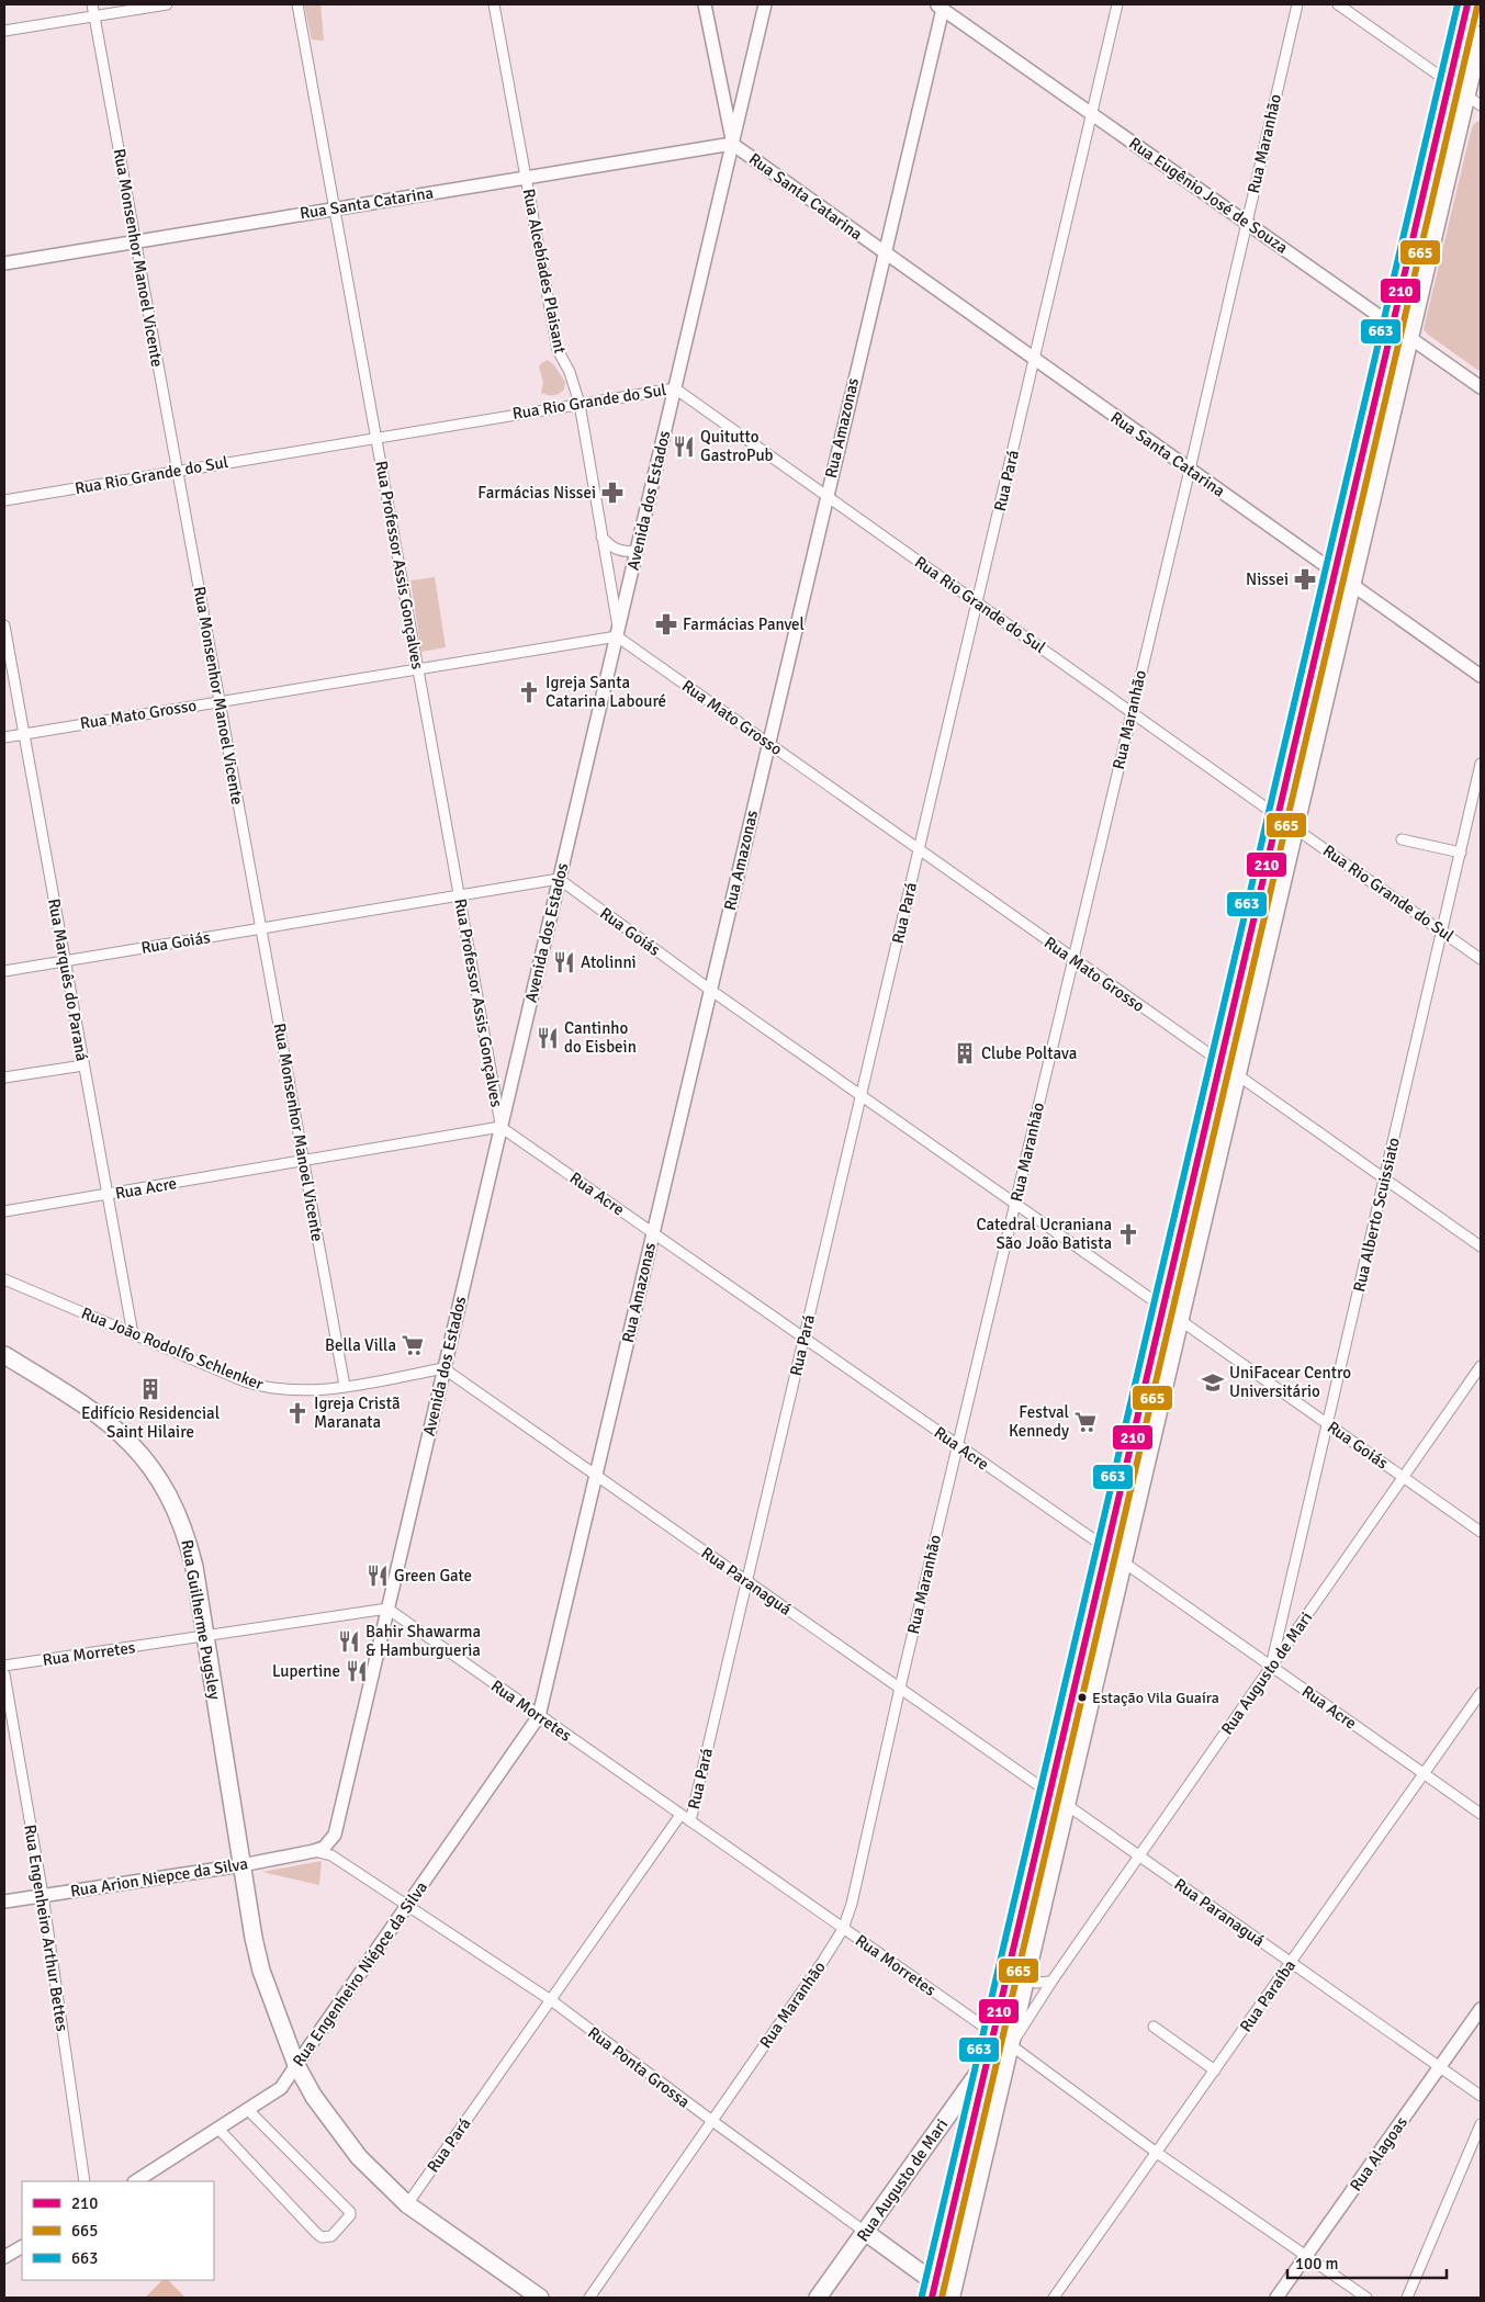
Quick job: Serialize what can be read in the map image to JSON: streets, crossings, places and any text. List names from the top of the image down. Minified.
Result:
{"streets":{"main road":["Rua Guilherme Pugsley","Rua Augusto de Mari","Rua Ponta Grossa"],"street":["Rua Maranhão","Rua Eugênio José de Souza","Rua Santa Catarina","Rua Monsenhor Manoel Vicente","Rua Alcebíades Plaisant","Rua Rio Grande do Sul","Rua Amazonas","Rua Pará","Avenida dos Estados","Rua Professor Assis Gonçalves","Rua Mato Grosso","Rua Goiás","Rua Marquês do Paraná","Rua Acre","Rua Alberto Scuissiato","Rua João Rodolfo Schlenker","Rua Paranaguá","Rua Morretes","Rua Arion Niepce da Silva","Rua Engenheiro Arthur Bettes","Rua Engenheiro Niépce da Silva","Rua Paraíba","Rua Alagoas"]},"crossings":[["Rua Maranhão","Rua Eugênio José de Souza"],["Rua Maranhão","Rua Santa Catarina"],["Rua Maranhão","Rua Rio Grande do Sul"],["Rua Maranhão","Rua Mato Grosso"],["Rua Maranhão","Rua Goiás"],["Rua Maranhão","Rua Acre"],["Rua Maranhão","Rua Paranaguá"],["Rua Maranhão","Rua Morretes"],["Rua Maranhão","Rua Ponta Grossa"],["Rua Eugênio José de Souza","Rua Amazonas"],["Rua Eugênio José de Souza","Rua Pará"],["Rua Santa Catarina","Rua Monsenhor Manoel Vicente"],["Rua Santa Catarina","Rua Alcebíades Plaisant"],["Rua Santa Catarina","Rua Amazonas"],["Rua Santa Catarina","Rua Pará"],["Rua Santa Catarina","Avenida dos Estados"],["Rua Santa Catarina","Rua Professor Assis Gonçalves"],["Rua Monsenhor Manoel Vicente","Rua Rio Grande do Sul"],["Rua Monsenhor Manoel Vicente","Rua Mato Grosso"],["Rua Monsenhor Manoel Vicente","Rua Goiás"],["Rua Monsenhor Manoel Vicente","Rua Acre"],["Rua Monsenhor Manoel Vicente","Rua João Rodolfo Schlenker"],["Rua Alcebíades Plaisant","Rua Rio Grande do Sul"],["Rua Alcebíades Plaisant","Avenida dos Estados"],["Rua Alcebíades Plaisant","Rua Mato Grosso"],["Rua Rio Grande do Sul","Rua Amazonas"],["Rua Rio Grande do Sul","Rua Pará"],["Rua Rio Grande do Sul","Avenida dos Estados"],["Rua Rio Grande do Sul","Rua Professor Assis Gonçalves"],["Rua Rio Grande do Sul","Rua Alberto Scuissiato"],["Rua Amazonas","Rua Mato Grosso"],["Rua Amazonas","Rua Goiás"],["Rua Amazonas","Rua Acre"],["Rua Amazonas","Rua Paranaguá"],["Rua Amazonas","Rua Morretes"],["Rua Amazonas","Rua Engenheiro Niépce da Silva"],["Rua Pará","Rua Mato Grosso"],["Rua Pará","Rua Goiás"],["Rua Pará","Rua Acre"],["Rua Pará","Rua Paranaguá"],["Rua Pará","Rua Guilherme Pugsley"],["Rua Pará","Rua Morretes"],["Rua Pará","Rua Ponta Grossa"],["Avenida dos Estados","Rua Professor Assis Gonçalves"],["Avenida dos Estados","Rua Mato Grosso"],["Avenida dos Estados","Rua Goiás"],["Avenida dos Estados","Rua Acre"],["Avenida dos Estados","Rua João Rodolfo Schlenker"],["Avenida dos Estados","Rua Paranaguá"],["Avenida dos Estados","Rua Morretes"],["Avenida dos Estados","Rua Arion Niepce da Silva"],["Avenida dos Estados","Rua Ponta Grossa"],["Rua Professor Assis Gonçalves","Rua Mato Grosso"],["Rua Professor Assis Gonçalves","Rua Goiás"],["Rua Professor Assis Gonçalves","Rua Acre"],["Rua Mato Grosso","Rua Marquês do Paraná"],["Rua Goiás","Rua Marquês do Paraná"],["Rua Goiás","Rua Alberto Scuissiato"],["Rua Goiás","Rua Augusto de Mari"],["Rua Marquês do Paraná","Rua Acre"],["Rua Marquês do Paraná","Rua João Rodolfo Schlenker"],["Rua Acre","Rua Alberto Scuissiato"],["Rua Acre","Rua Augusto de Mari"],["Rua Acre","Rua Paraíba"],["Rua Alberto Scuissiato","Rua Augusto de Mari"],["Rua João Rodolfo Schlenker","Rua Paranaguá"],["Rua Paranaguá","Rua Augusto de Mari"],["Rua Paranaguá","Rua Paraíba"],["Rua Paranaguá","Rua Alagoas"],["Rua Guilherme Pugsley","Rua Morretes"],["Rua Guilherme Pugsley","Rua Arion Niepce da Silva"],["Rua Guilherme Pugsley","Rua Engenheiro Niépce da Silva"],["Rua Morretes","Rua Engenheiro Niépce da Silva"],["Rua Augusto de Mari","Rua Ponta Grossa"],["Rua Arion Niepce da Silva","Rua Engenheiro Arthur Bettes"],["Rua Arion Niepce da Silva","Rua Ponta Grossa"],["Rua Engenheiro Niépce da Silva","Rua Ponta Grossa"]],"places":{"restaurant":["Quitutto GastroPub","Atolinni","Cantinho do Eisbein","Green Gate","Bahir Shawarma & Hamburgueria","Lupertine"],"pharmacy":["Farmácias Nissei","Nissei","Farmácias Panvel"],"church":["Igreja Santa Catarina Labouré","Catedral Ucraniana São João Batista","Igreja Cristã Maranata"],"building":["Clube Poltava","Edifício Residencial Saint Hilaire"],"supermarket":["Bella Villa","Festval Kennedy"],"school or university":["UniFacear Centro Universitário"],"other":["Estação Vila Guaíra"]},"lines":["transit line 210","transit line 663","transit line 665"],"legend":["210","665","663"],"scale_bar":"100 m"}
